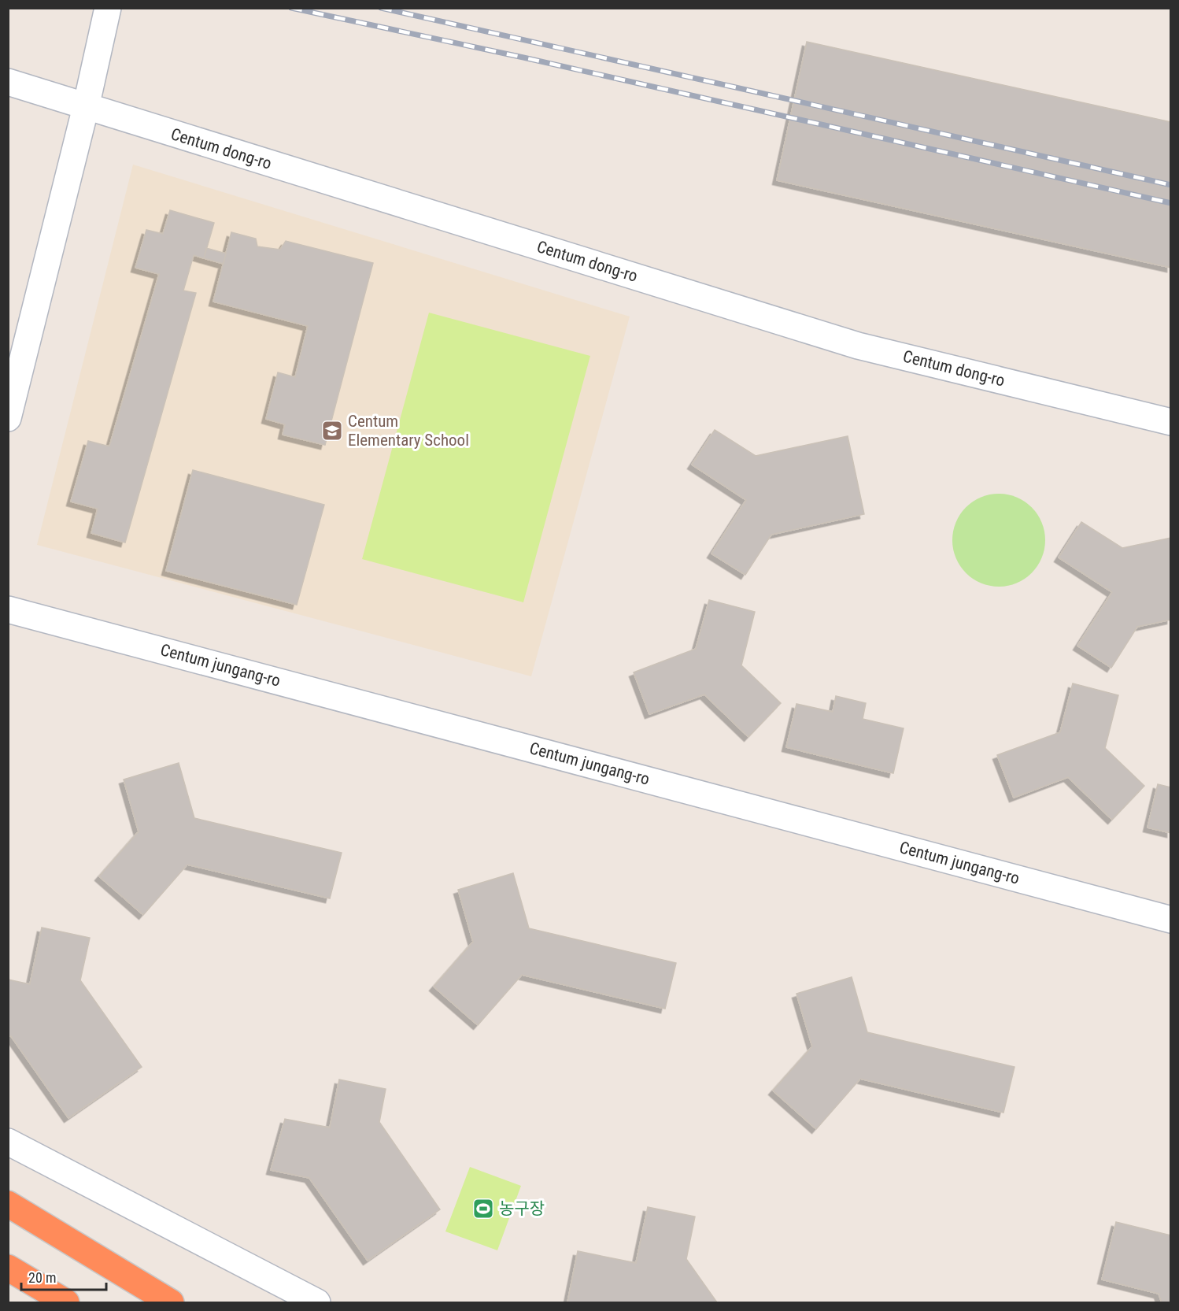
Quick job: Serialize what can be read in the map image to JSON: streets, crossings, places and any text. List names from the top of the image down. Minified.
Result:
{"streets":{"main road":["Centum dong-ro","Centum jungang-ro"]},"places":{"school or university":["Centum Elementary School"],"sports":["농구장"]},"scale_bar":"20 m"}
